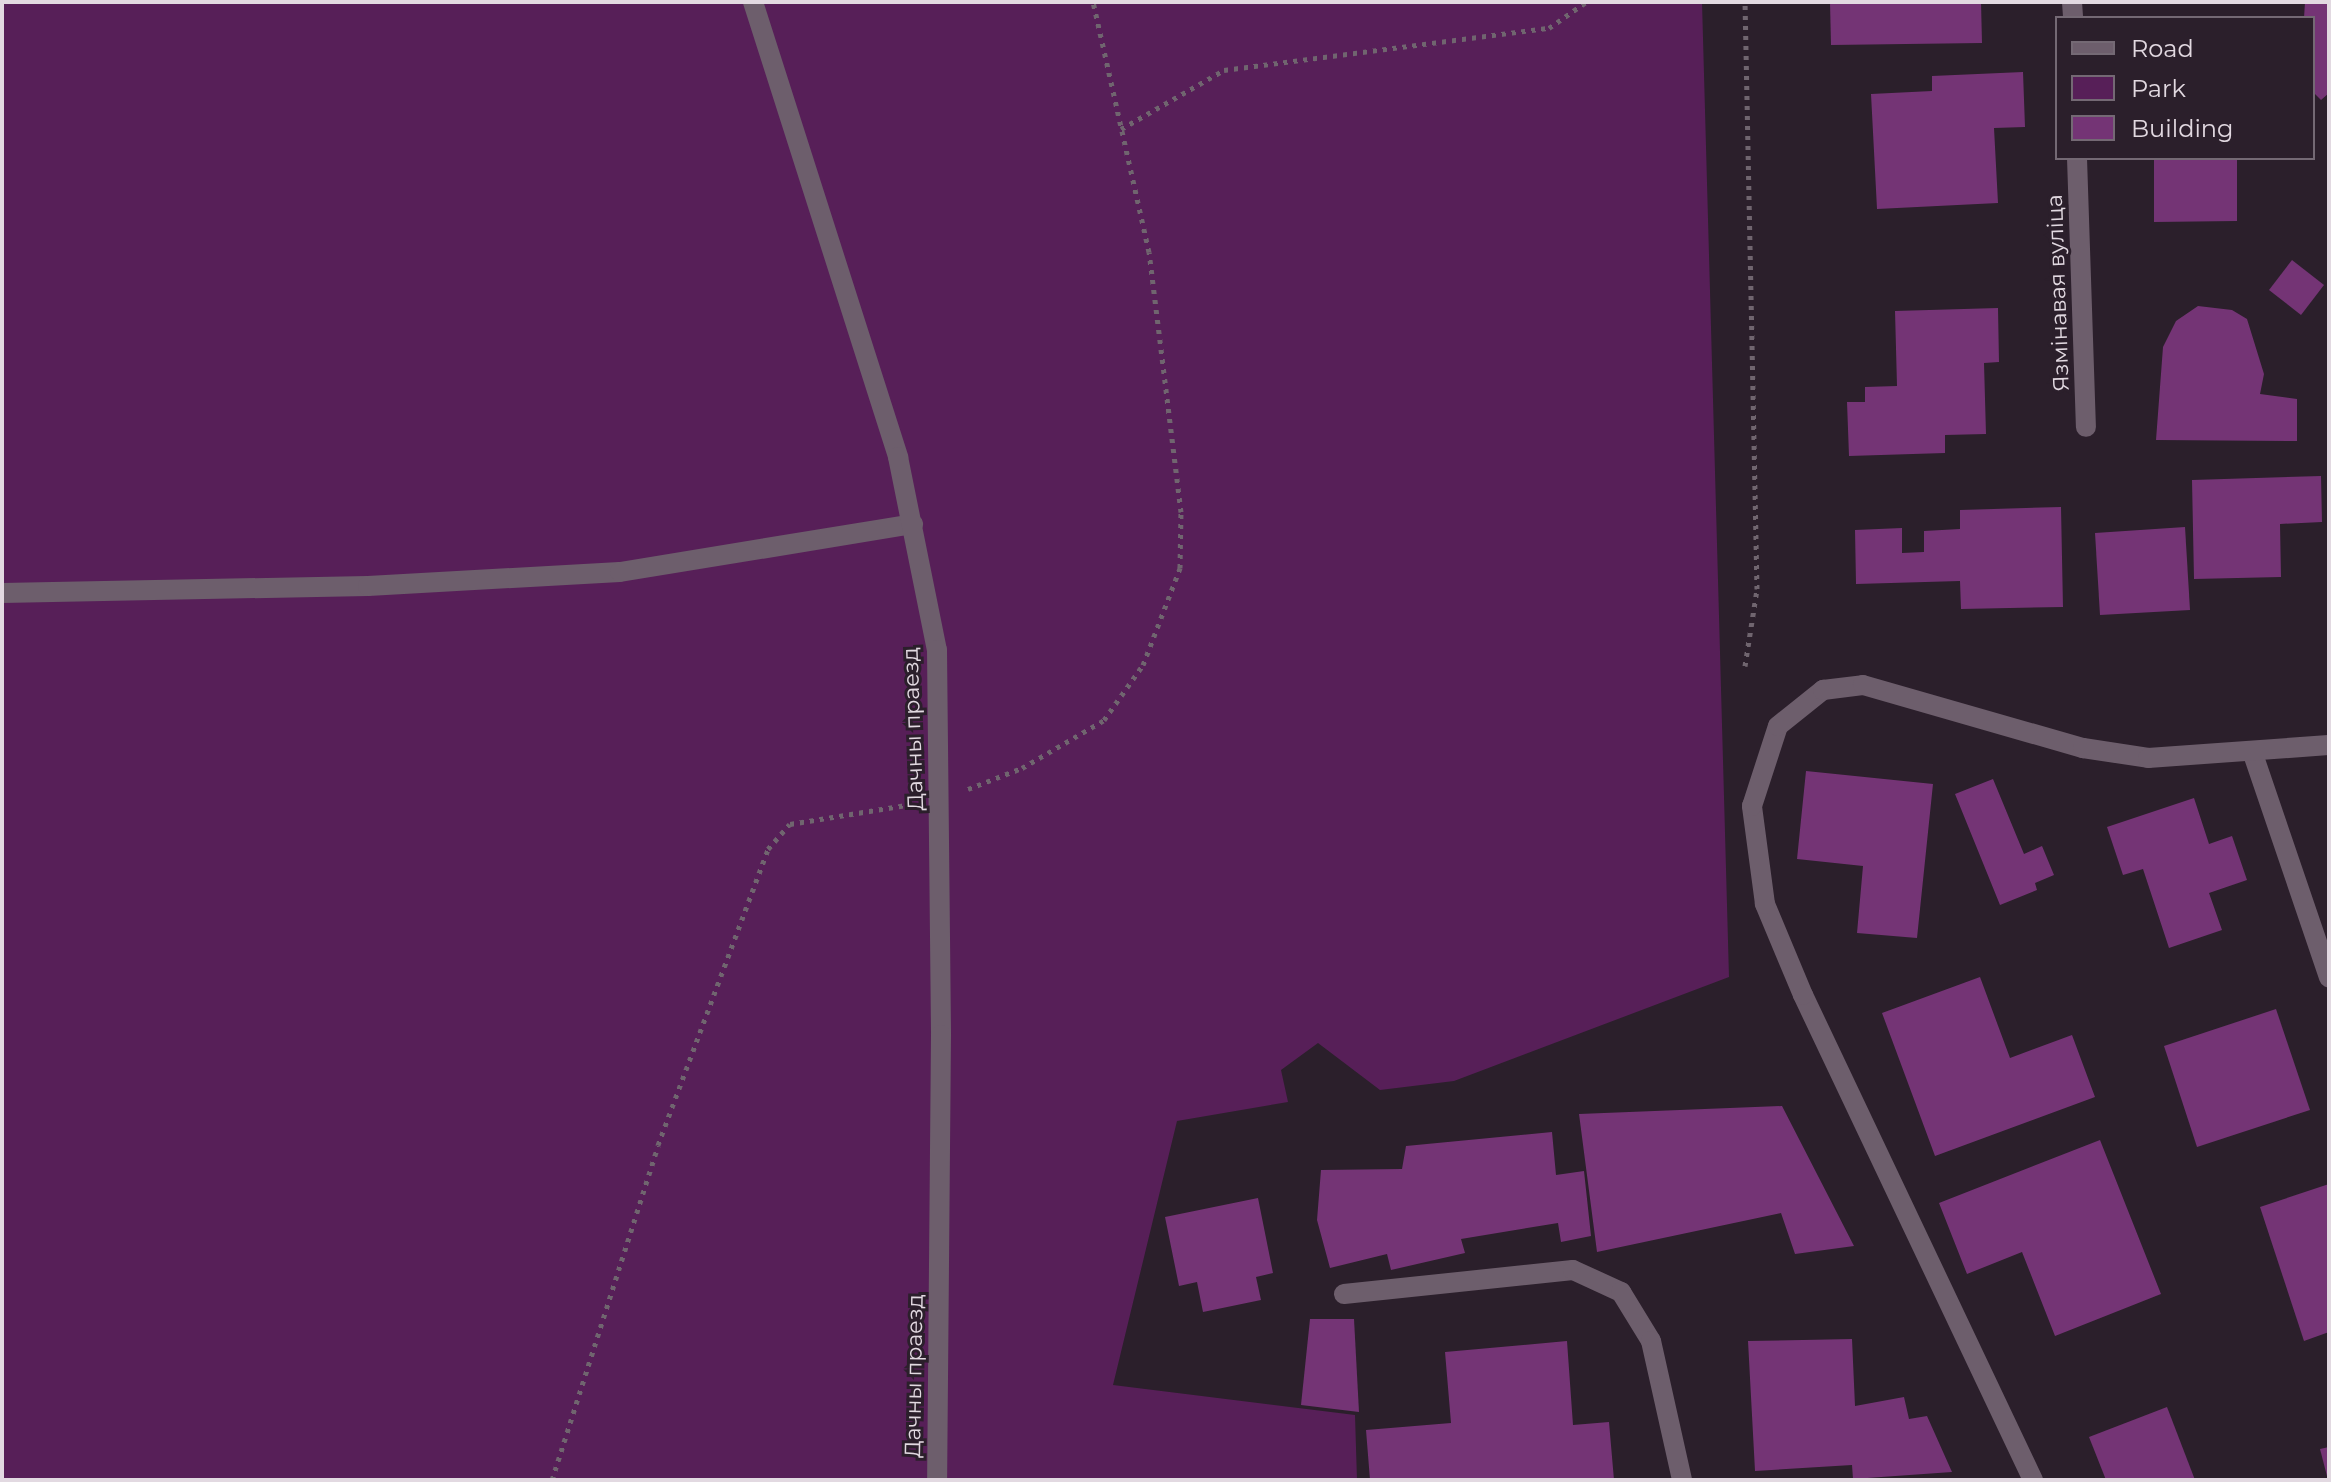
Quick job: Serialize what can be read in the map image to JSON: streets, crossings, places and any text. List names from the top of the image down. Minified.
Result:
{"streets":{"street":["Язмінавая вуліца","Дачны праезд"]},"legend":["Road","Park","Building"]}
